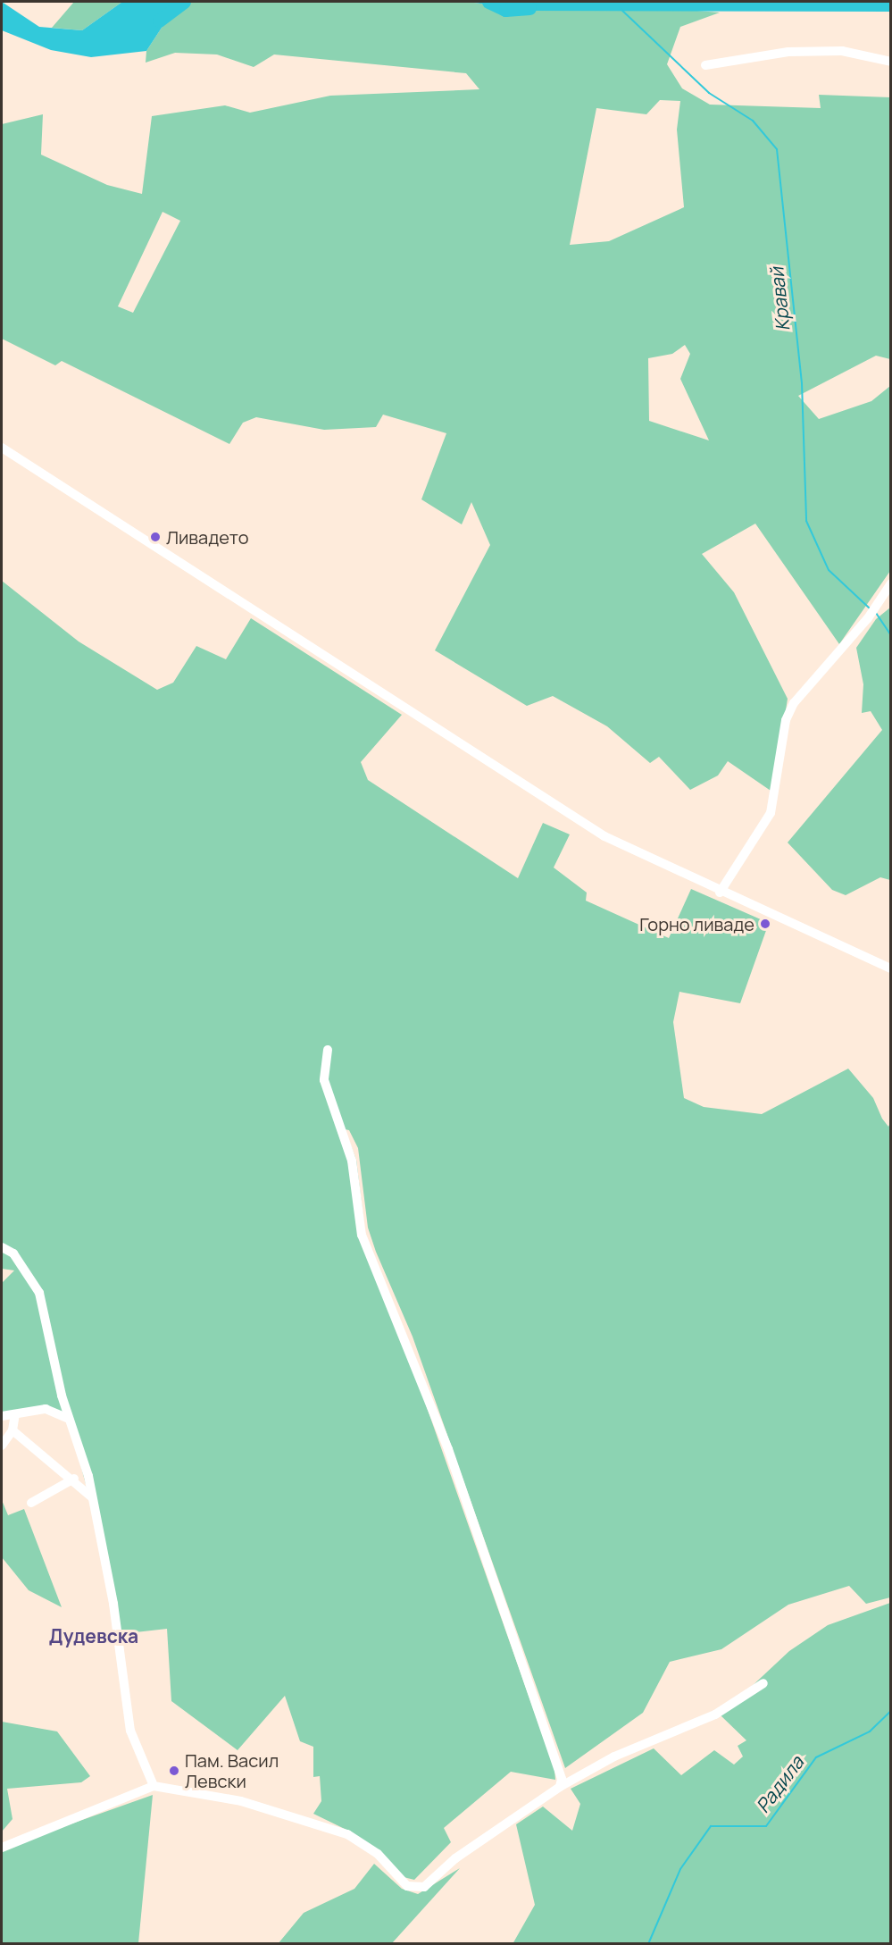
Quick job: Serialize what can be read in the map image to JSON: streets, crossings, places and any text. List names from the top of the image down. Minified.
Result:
{"districts":["Дудевска"],"water":["Кравай","Радила"],"places":["Ливадето","Горно ливаде","Пам. Васил Левски"]}
